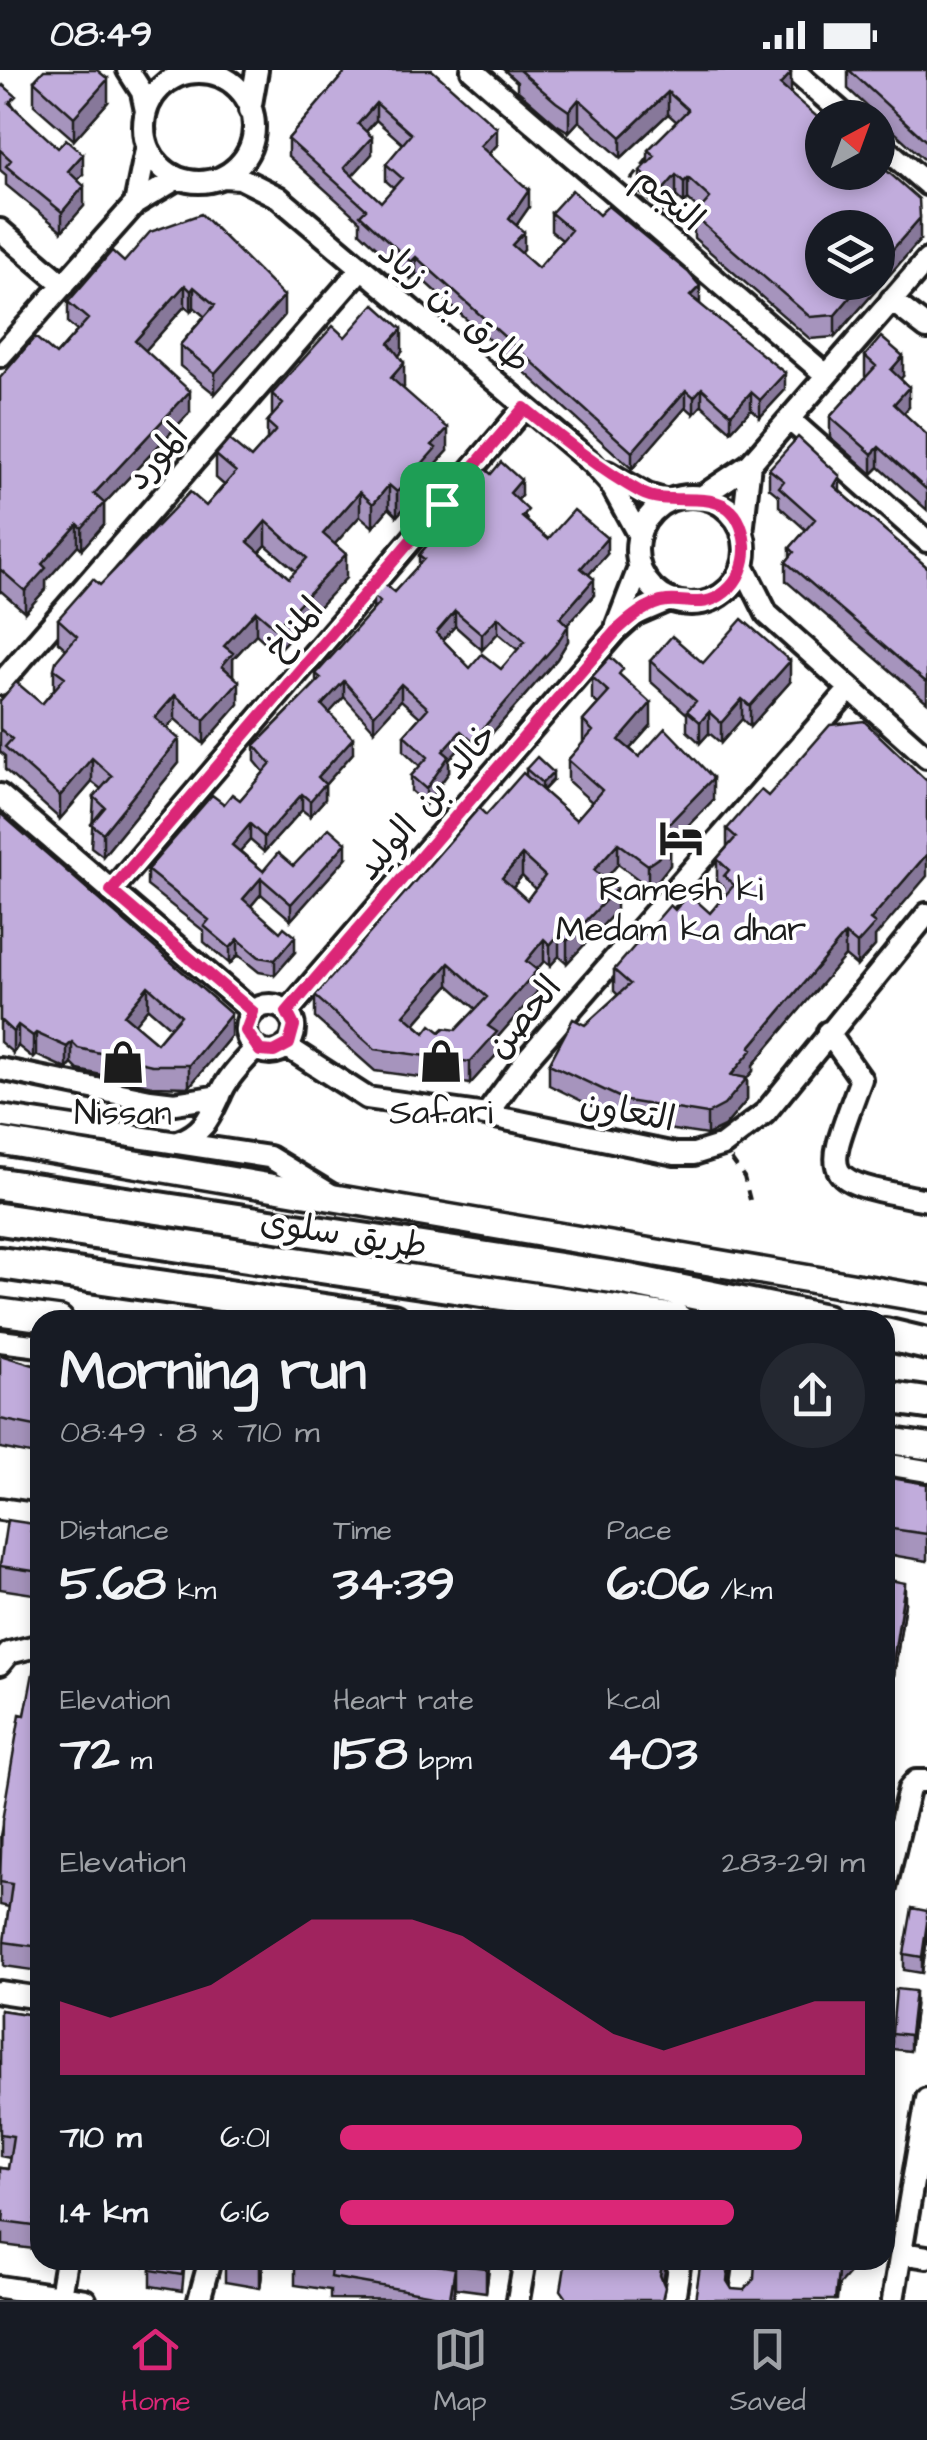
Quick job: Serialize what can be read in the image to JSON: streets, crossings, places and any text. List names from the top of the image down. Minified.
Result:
{"streets":{"highway":["طريق سلوى"],"street":["النجم","طارق بن زياد","المورد","المناخ","خالد بن الوليد","الحصن","التعاون"]},"crossings":[["طارق بن زياد","المورد"],["طارق بن زياد","المناخ"],["طارق بن زياد","خالد بن الوليد"],["خالد بن الوليد","التعاون"],["الحصن","التعاون"]],"places":{"hotel":["Ramesh ki Medam ka dhar"],"shop":["Safari","Nissan"]},"north":"top right","page":{"status":"08:49","heading":["Morning run","08:49 · 8 × 710 m"],"stats":[["Distance","5.68 km"],["Time","34:39"],["Pace","6:06 /km"],["Elevation","72 m"],["Heart rate","158 bpm"],["kcal","403"]],"chart":["Elevation","283–291 m"],"list":[{"name":"710 m","note":"6:01"},{"name":"1.4 km","note":"6:16"}],"tabs":["Home","Map","Saved"]}}
